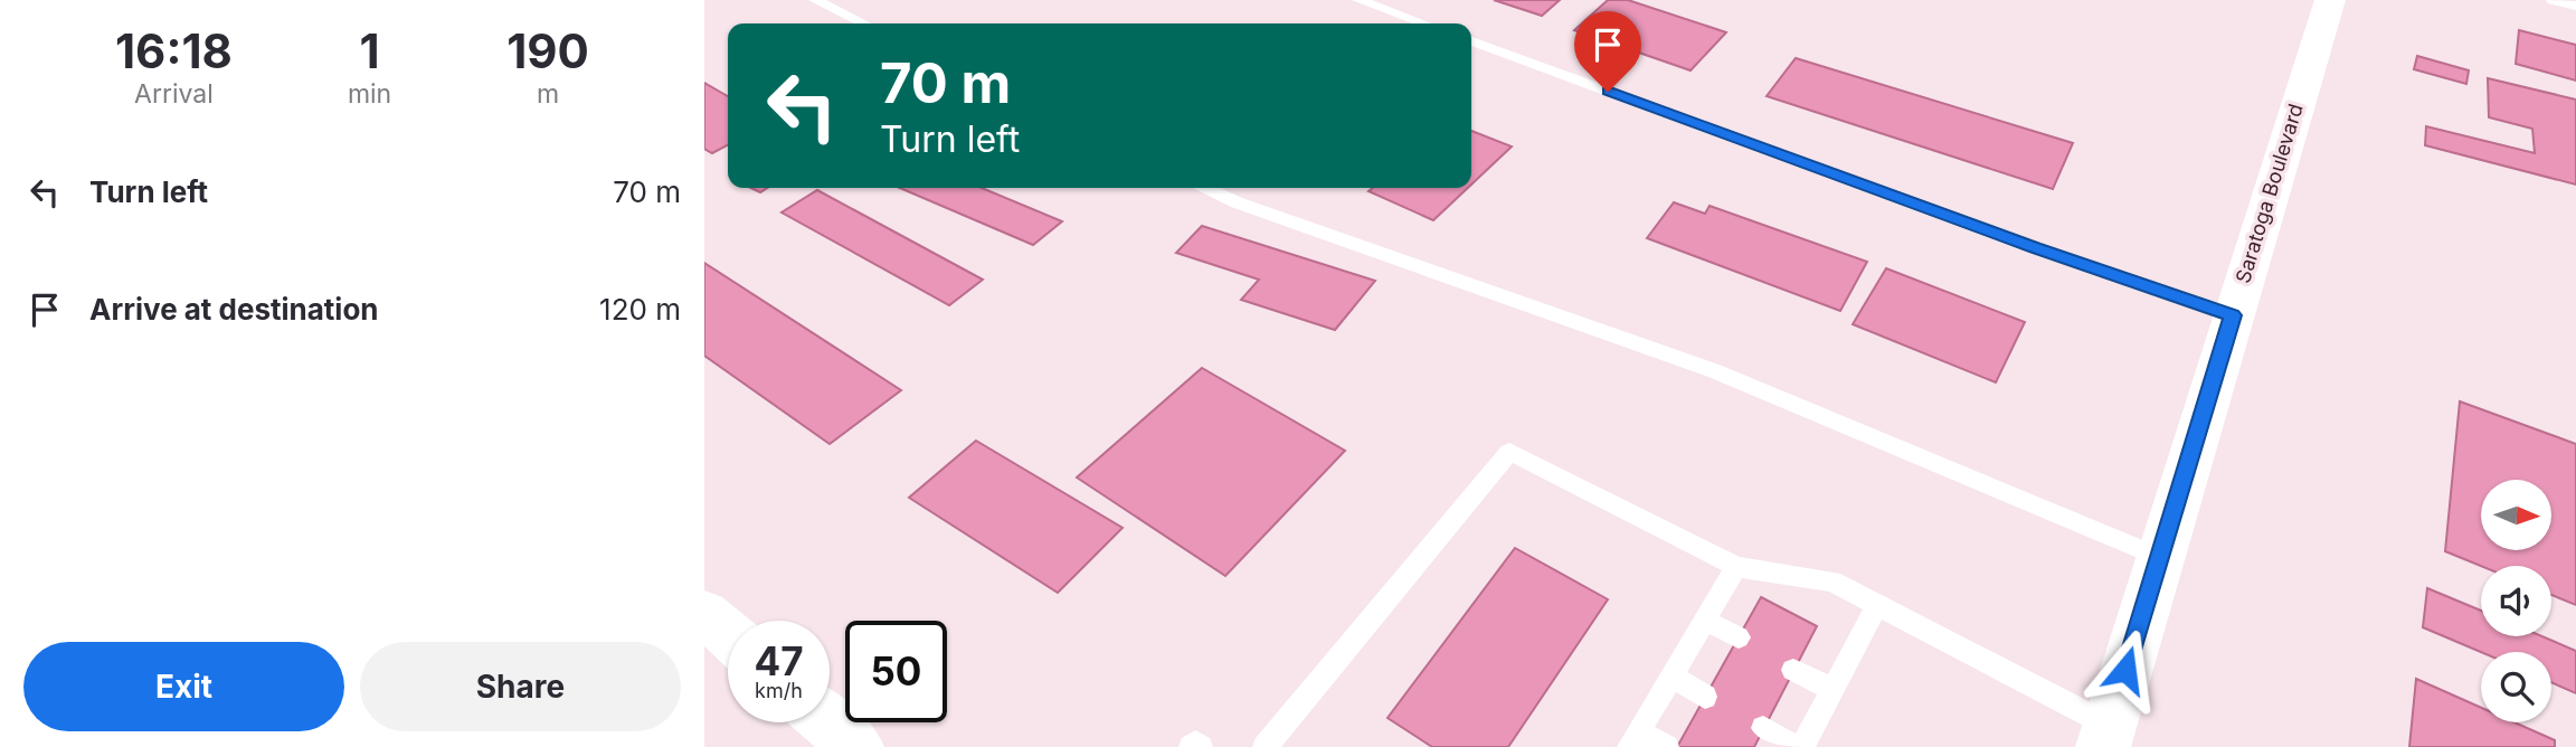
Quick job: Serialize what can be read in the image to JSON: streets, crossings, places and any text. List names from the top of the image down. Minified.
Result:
{"streets":{"main road":["Saratoga Boulevard"]},"north":"right","page":{"eta":["16:18","Arrival","1","min","190","m"],"turn":["70 m","Turn left"],"list":[{"name":"Turn left","value":"70 m"},{"name":"Arrive at destination","value":"120 m"}],"speed":"47 km/h","limit":"50","buttons":["Exit","Share"]}}
